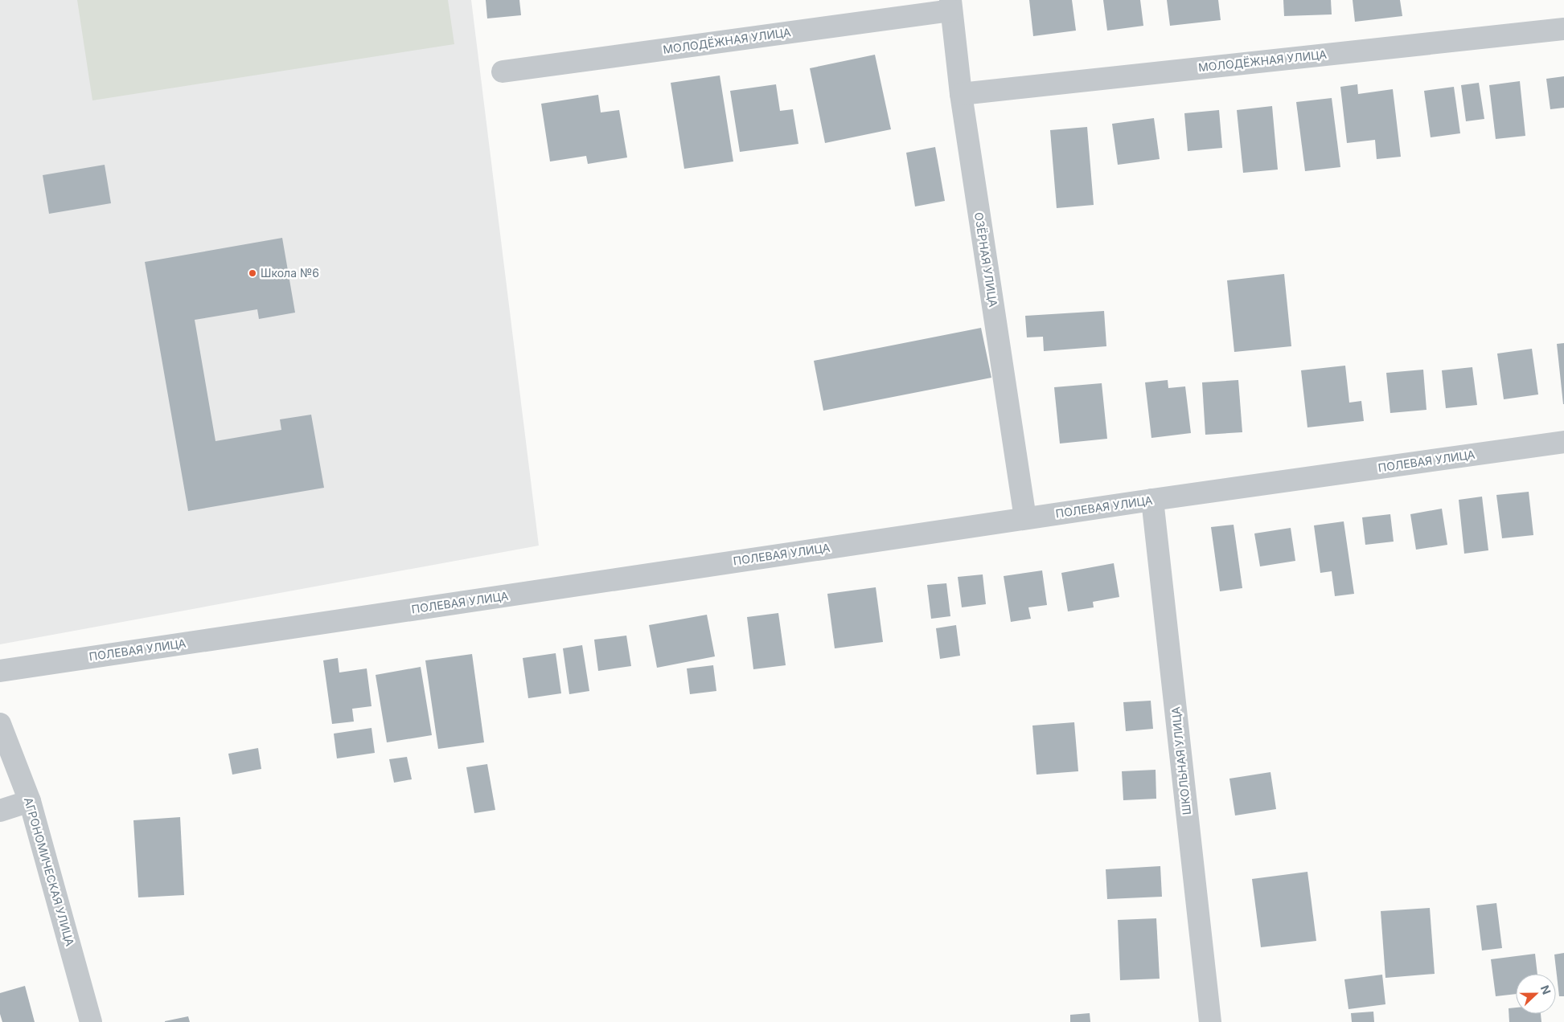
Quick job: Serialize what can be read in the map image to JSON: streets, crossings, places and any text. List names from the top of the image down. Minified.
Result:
{"streets":{"street":["МОЛОДЁЖНАЯ УЛИЦА","ОЗЁРНАЯ УЛИЦА","ПОЛЕВАЯ УЛИЦА","ШКОЛЬНАЯ УЛИЦА","АГРОНОМИЧЕСКАЯ УЛИЦА"]},"crossings":[["МОЛОДЁЖНАЯ УЛИЦА","ОЗЁРНАЯ УЛИЦА"],["ОЗЁРНАЯ УЛИЦА","ПОЛЕВАЯ УЛИЦА"],["ПОЛЕВАЯ УЛИЦА","ШКОЛЬНАЯ УЛИЦА"]],"places":["Школа №6"],"north":"right"}
